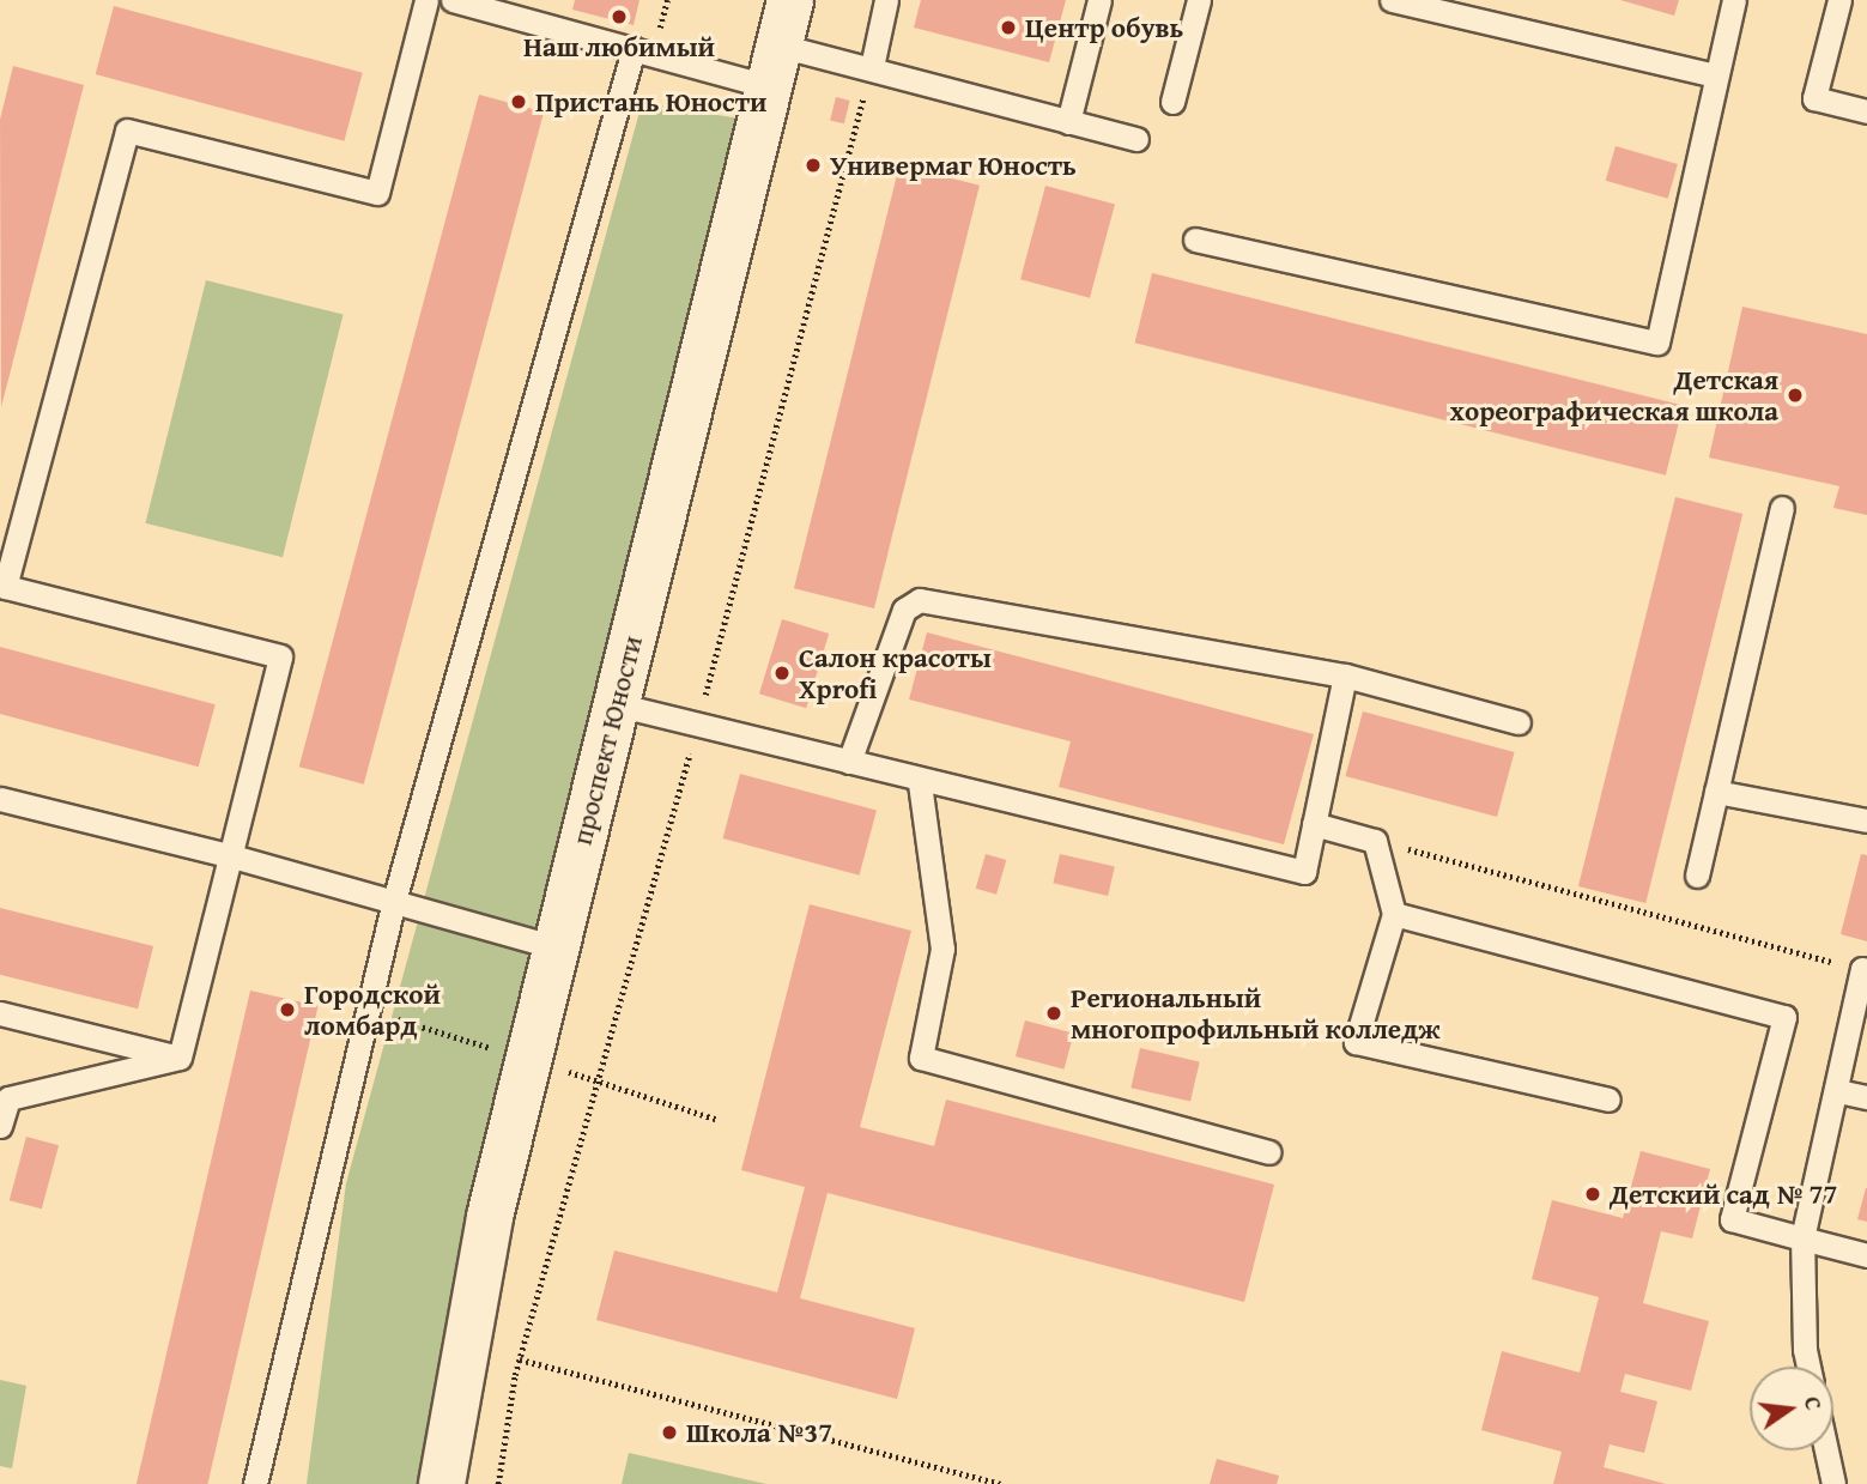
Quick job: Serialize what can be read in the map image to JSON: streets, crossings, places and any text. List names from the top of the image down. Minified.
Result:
{"streets":{"main road":["проспект Юности"]},"places":["Наш любимый","Центр обувь","Пристань Юности","Универмаг Юность","Детская хореографическая школа","Салон красоты Xprofi","Городской ломбард","Региональный многопрофильный колледж","Детский сад № 77","Школа №37"],"north":"right"}
